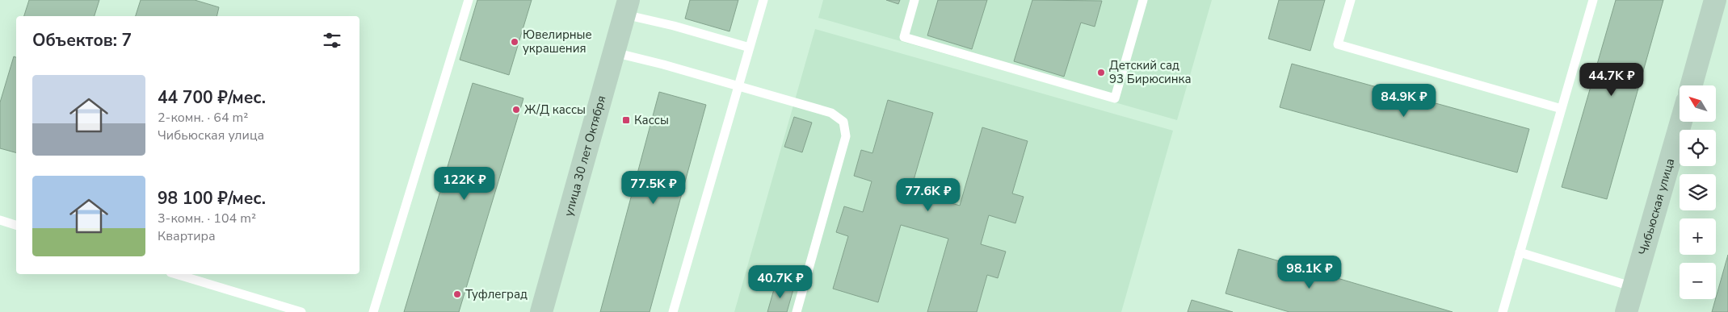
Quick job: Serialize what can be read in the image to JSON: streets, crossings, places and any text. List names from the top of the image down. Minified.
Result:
{"streets":{"street":["улица 30 лет Октября","Чибьюская улица"]},"places":{"other":["Ювелирные украшения","Детский сад 93 Бирюсинка","Ж/Д кассы","Туфлеград"],"transit":["Кассы"]},"north":"top left","page":{"heading":"Объектов: 7","price":["44.7K ₽","84.9K ₽","122K ₽","77.5K ₽","77.6K ₽","98.1K ₽","40.7K ₽"],"list":[{"name":"44 700 ₽/мес.","note":"2-комн. · 64 m² · Чибьюская улица"},{"name":"98 100 ₽/мес.","note":"3-комн. · 104 m² · Квартира"}],"map_buttons":["+","−"]}}
